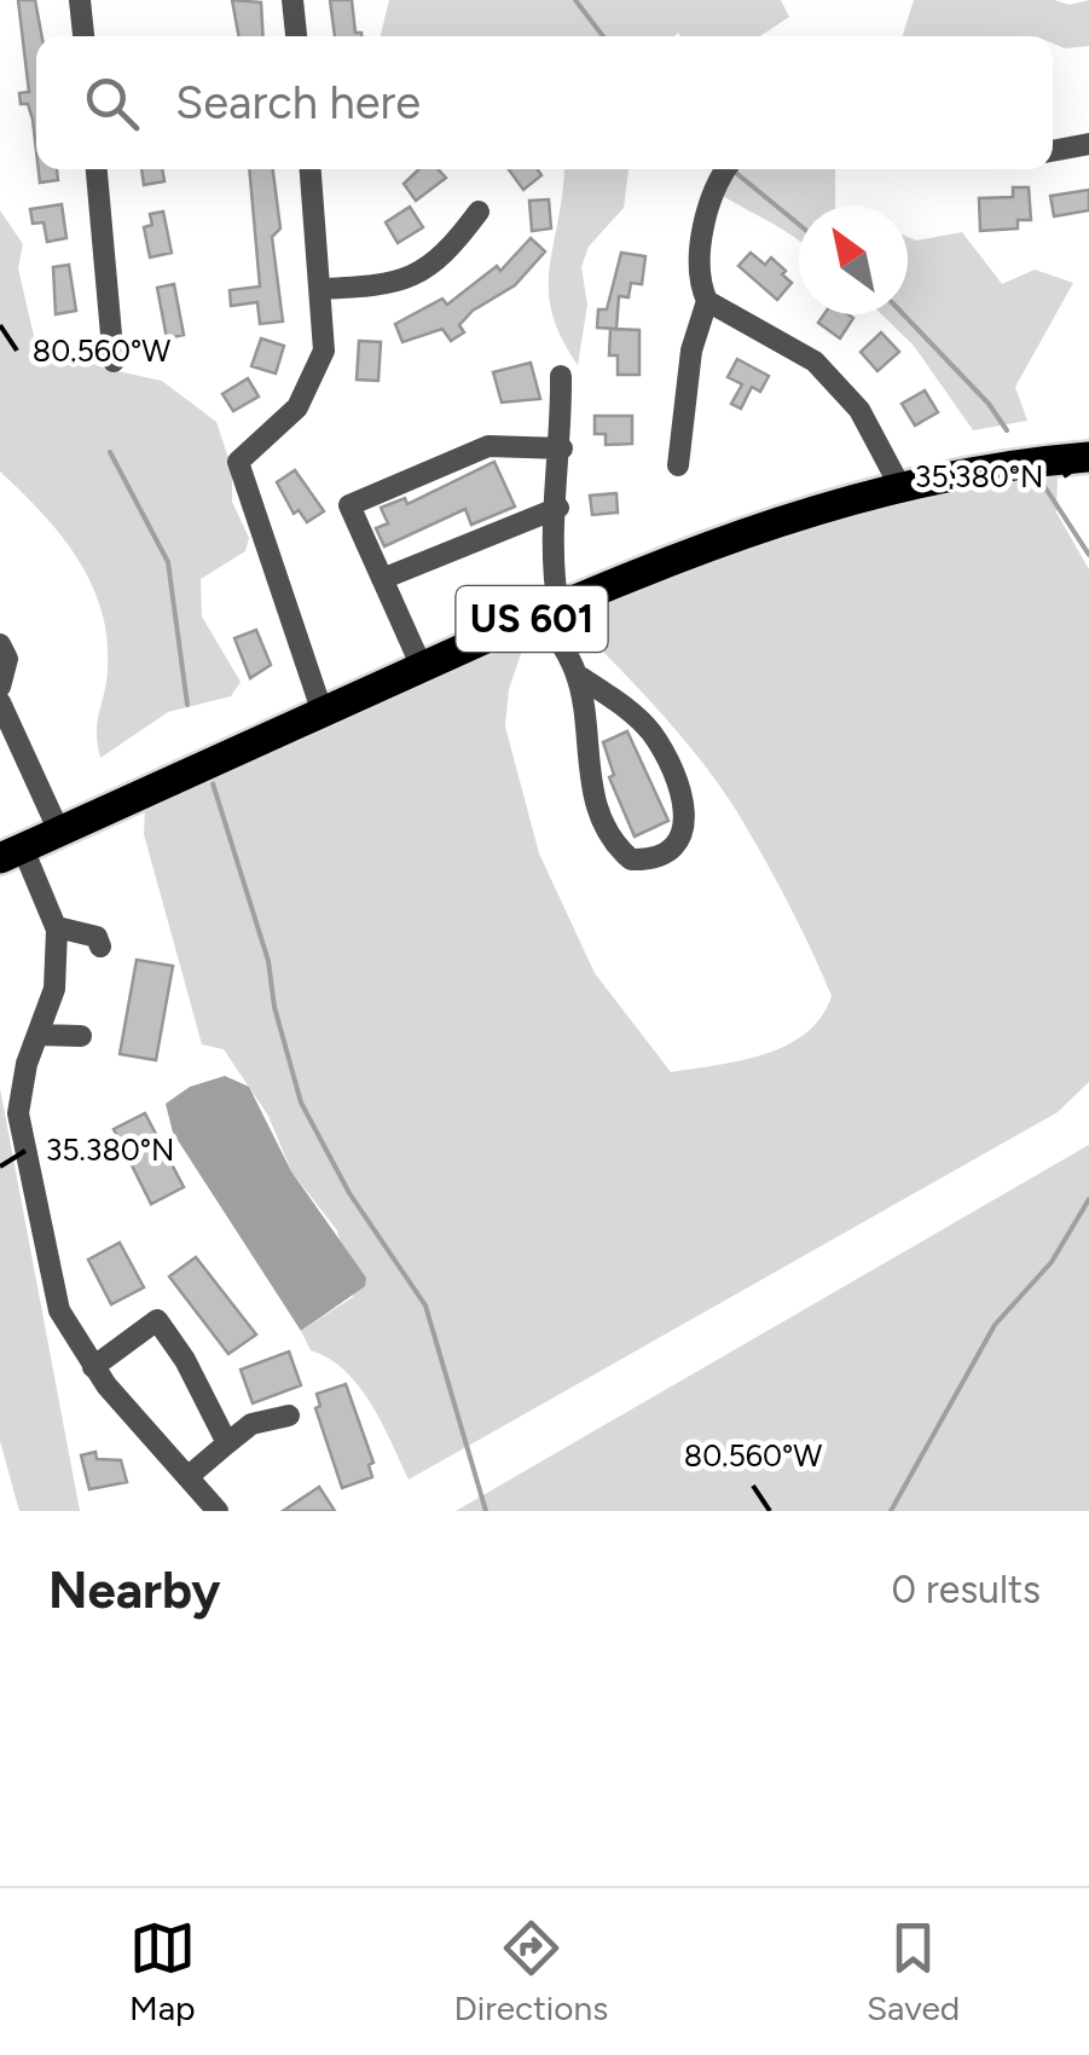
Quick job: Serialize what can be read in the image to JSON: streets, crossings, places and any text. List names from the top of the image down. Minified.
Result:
{"streets":{"highway":["US 601"]},"north":"top left","page":{"search":"Search here","heading":["Nearby","0 results"],"nav":["Map","Directions","Saved"]},"coordinates":["80.560°W","35.380°N"]}
